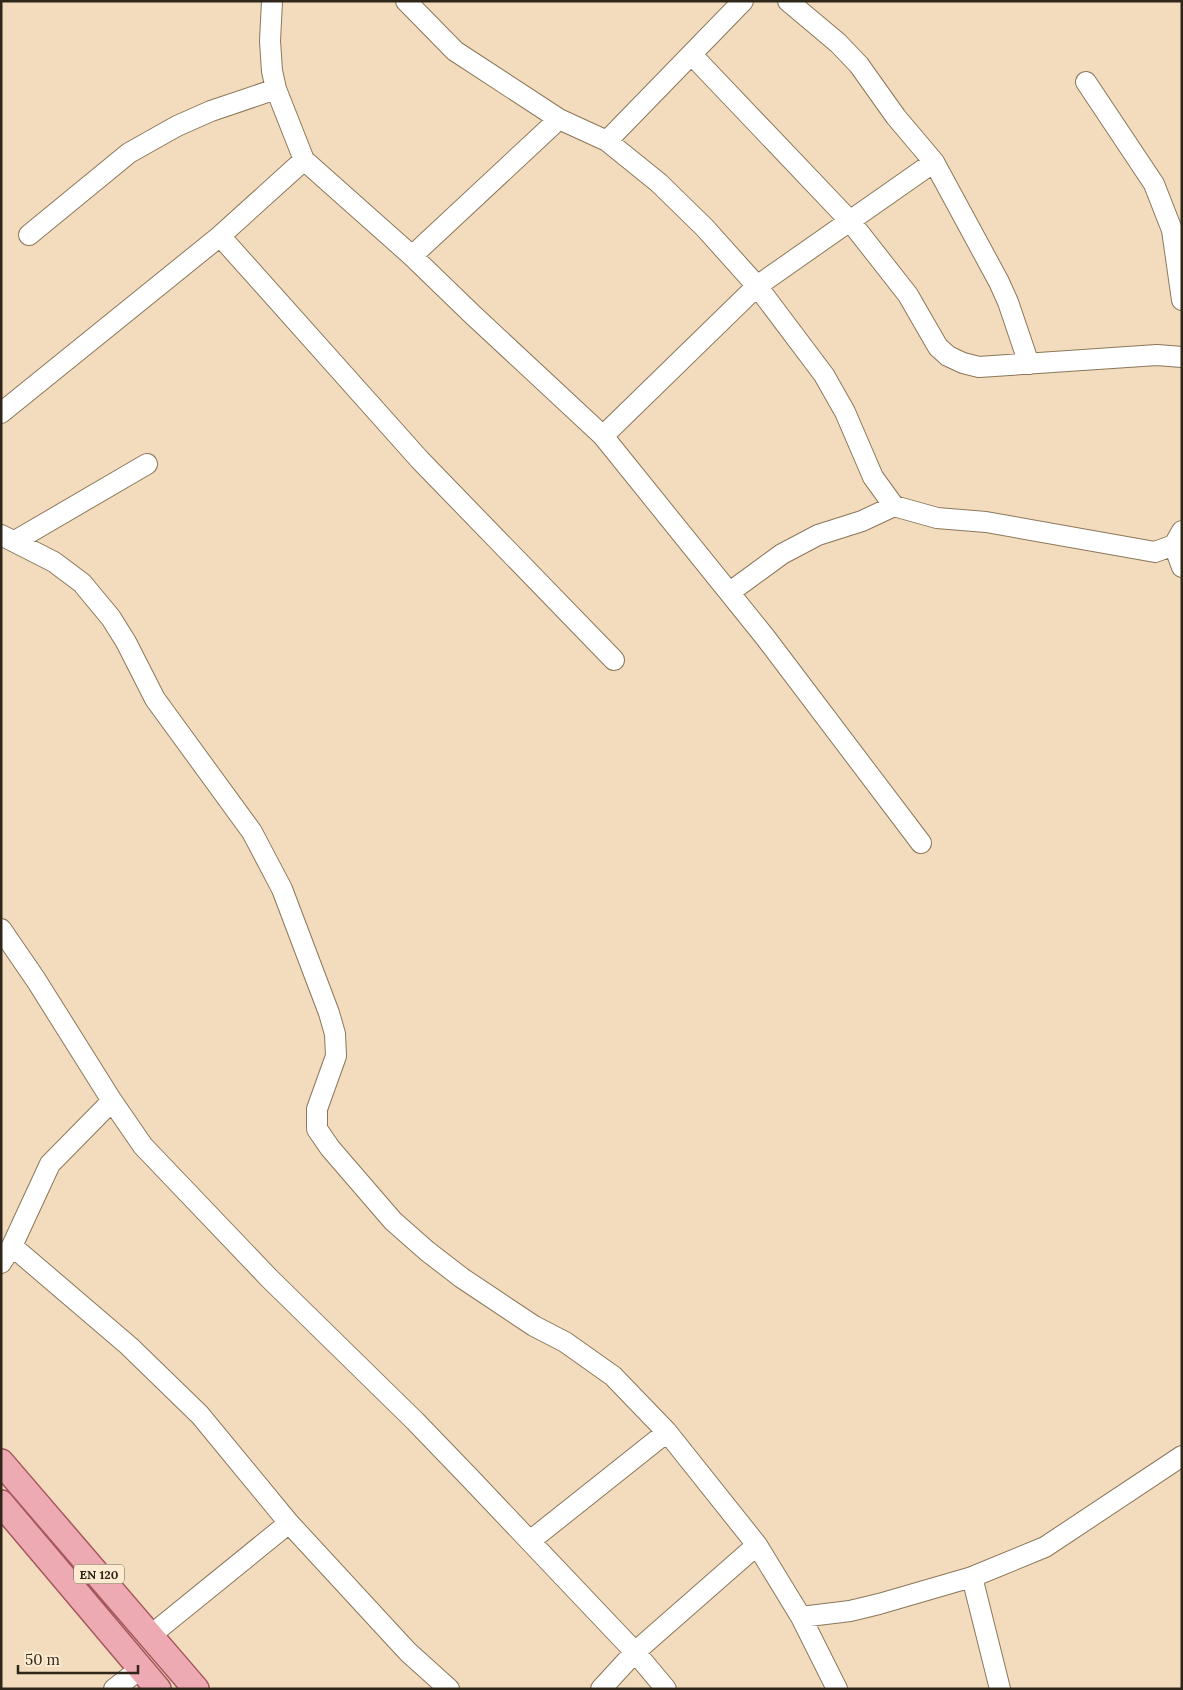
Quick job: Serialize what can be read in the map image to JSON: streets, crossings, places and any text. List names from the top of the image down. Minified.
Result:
{"streets":{"main road":["EN 120"]},"scale_bar":"50 m"}
